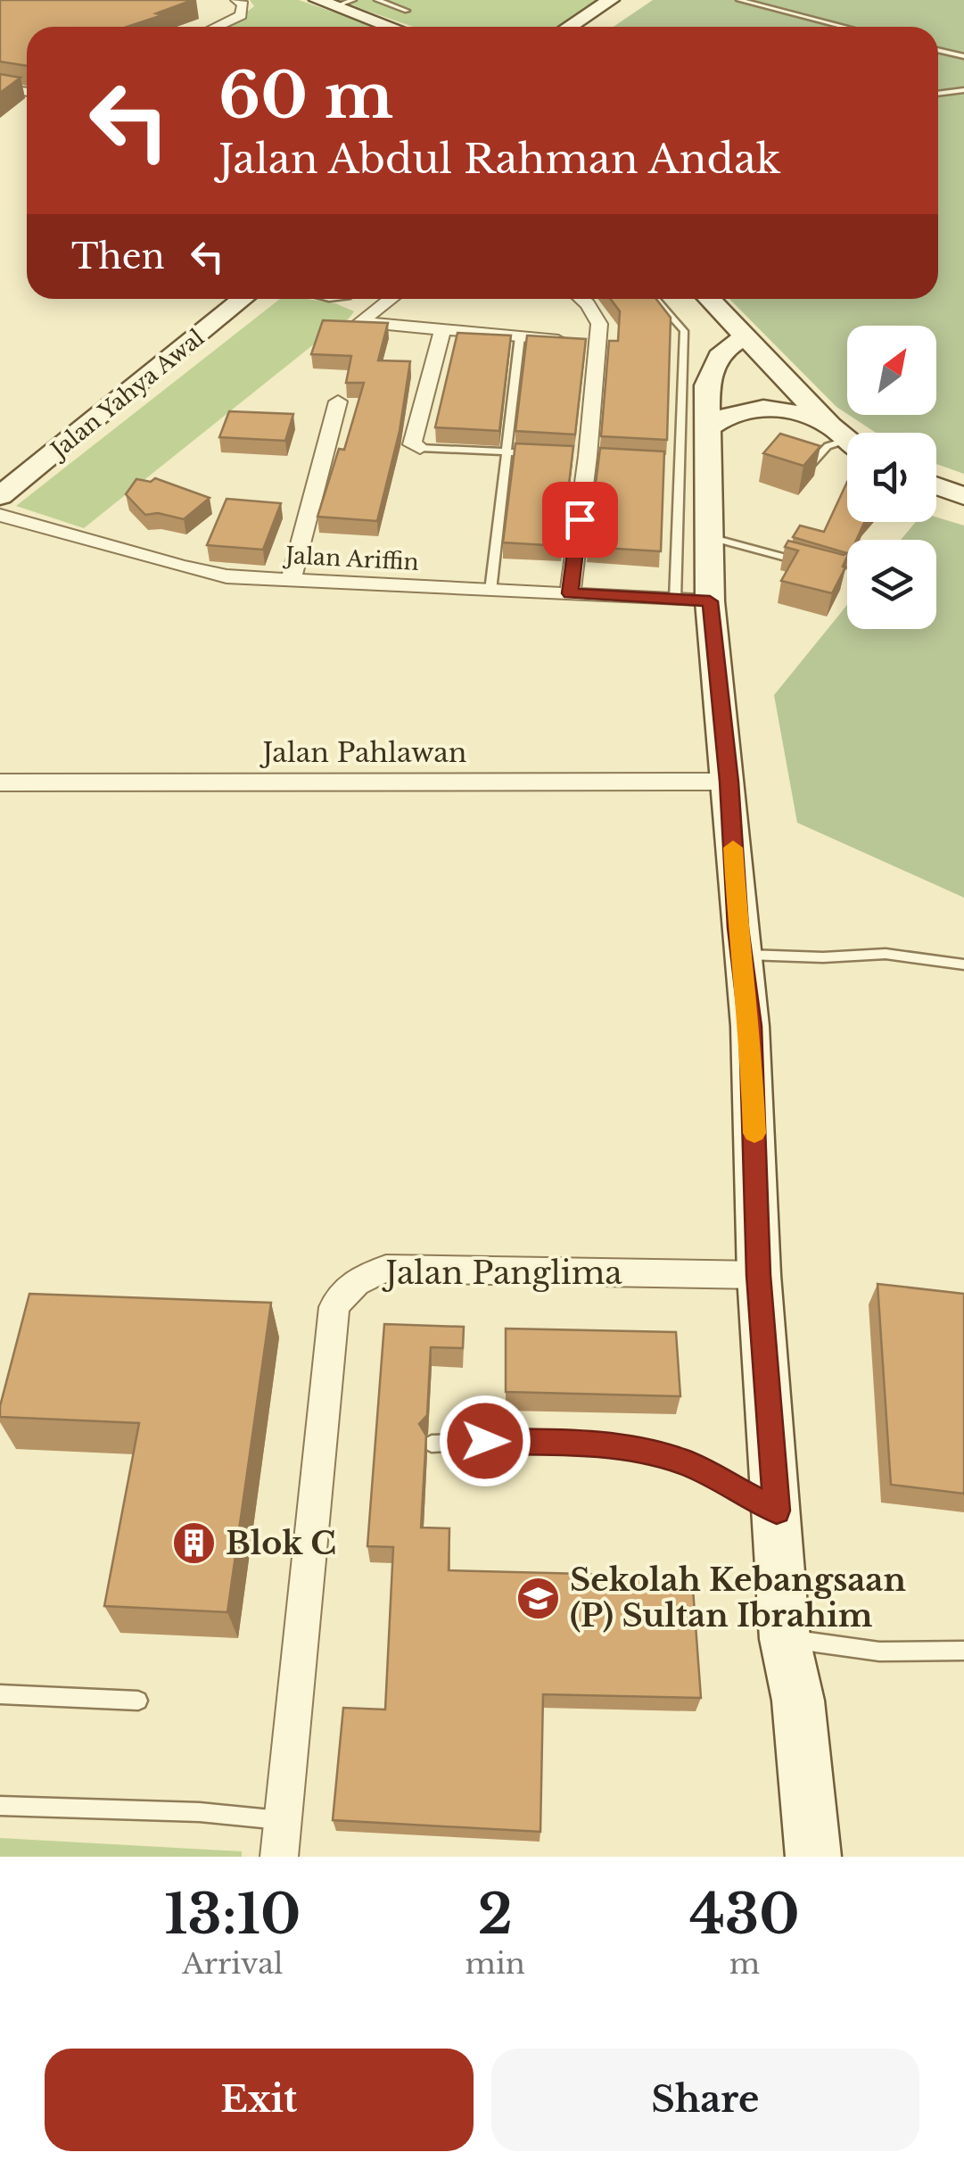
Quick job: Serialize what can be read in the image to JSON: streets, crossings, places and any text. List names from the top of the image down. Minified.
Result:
{"streets":{"street":["Jalan Yahya Awal","Jalan Ariffin","Jalan Pahlawan","Jalan Panglima"]},"places":{"building":["Blok C"],"school or university":["Sekolah Kebangsaan (P) Sultan Ibrahim"]},"north":"top right","page":{"turn":["60 m","Jalan Abdul Rahman Andak"],"then":"Then","eta":["13:10","Arrival","2","min","430","m"],"buttons":["Exit","Share"]}}
